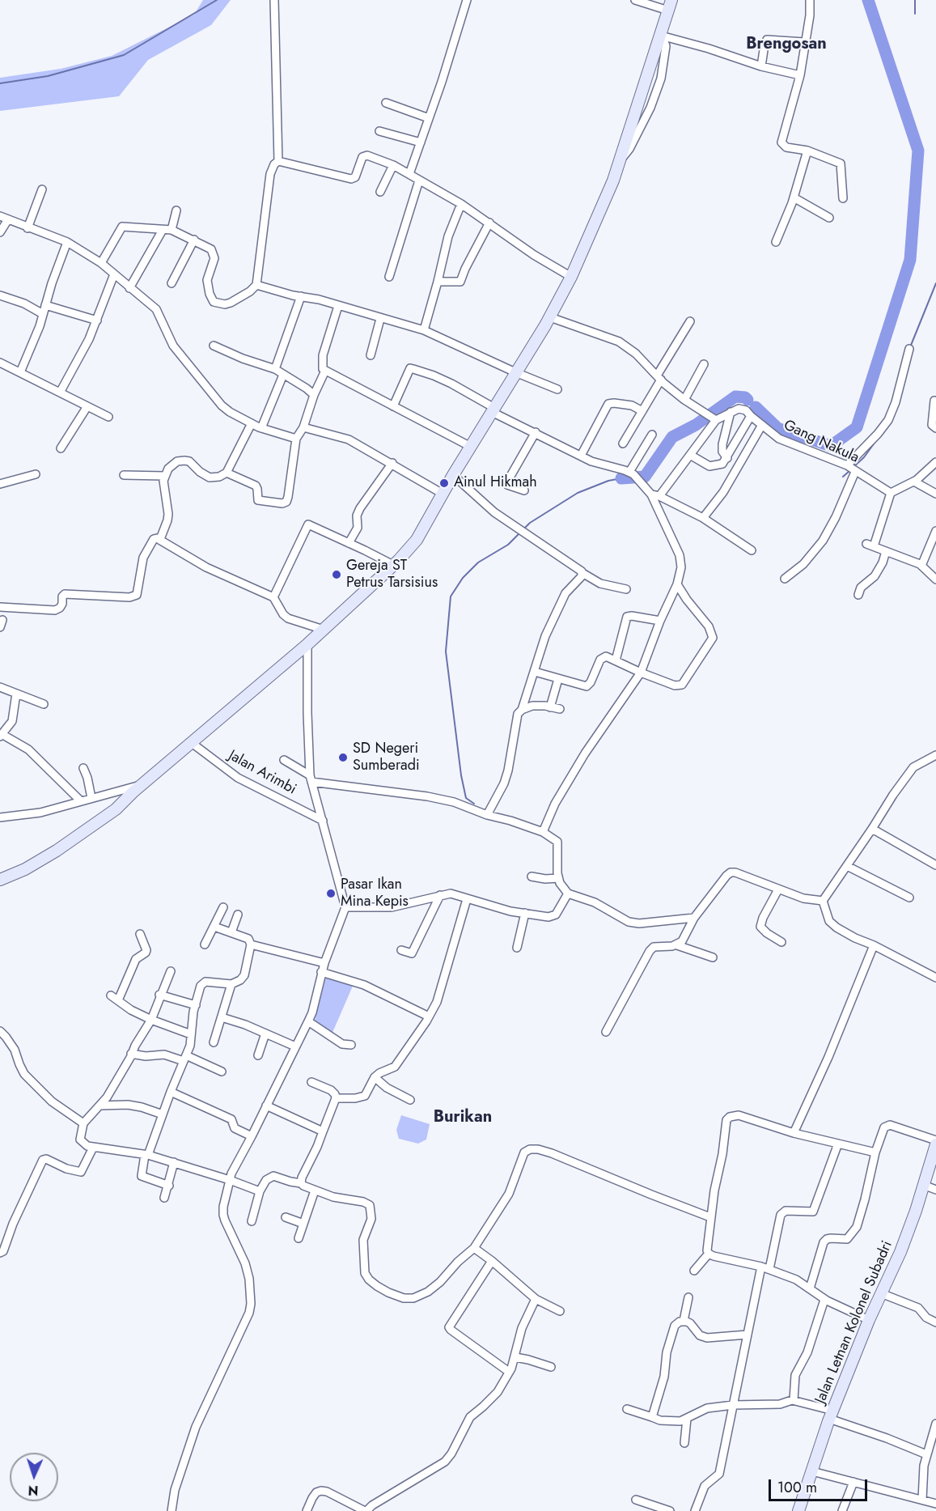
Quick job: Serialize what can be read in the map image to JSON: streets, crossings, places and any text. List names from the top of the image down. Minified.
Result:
{"streets":{"main road":["Jalan Letnan Kolonel Subadri"],"street":["Gang Nakula","Jalan Arimbi"]},"districts":["Brengosan","Burikan"],"places":["Ainul Hikmah","Gereja ST Petrus Tarsisius","SD Negeri Sumberadi","Pasar Ikan Mina Kepis"],"scale_bar":"100 m","north":"bottom"}
